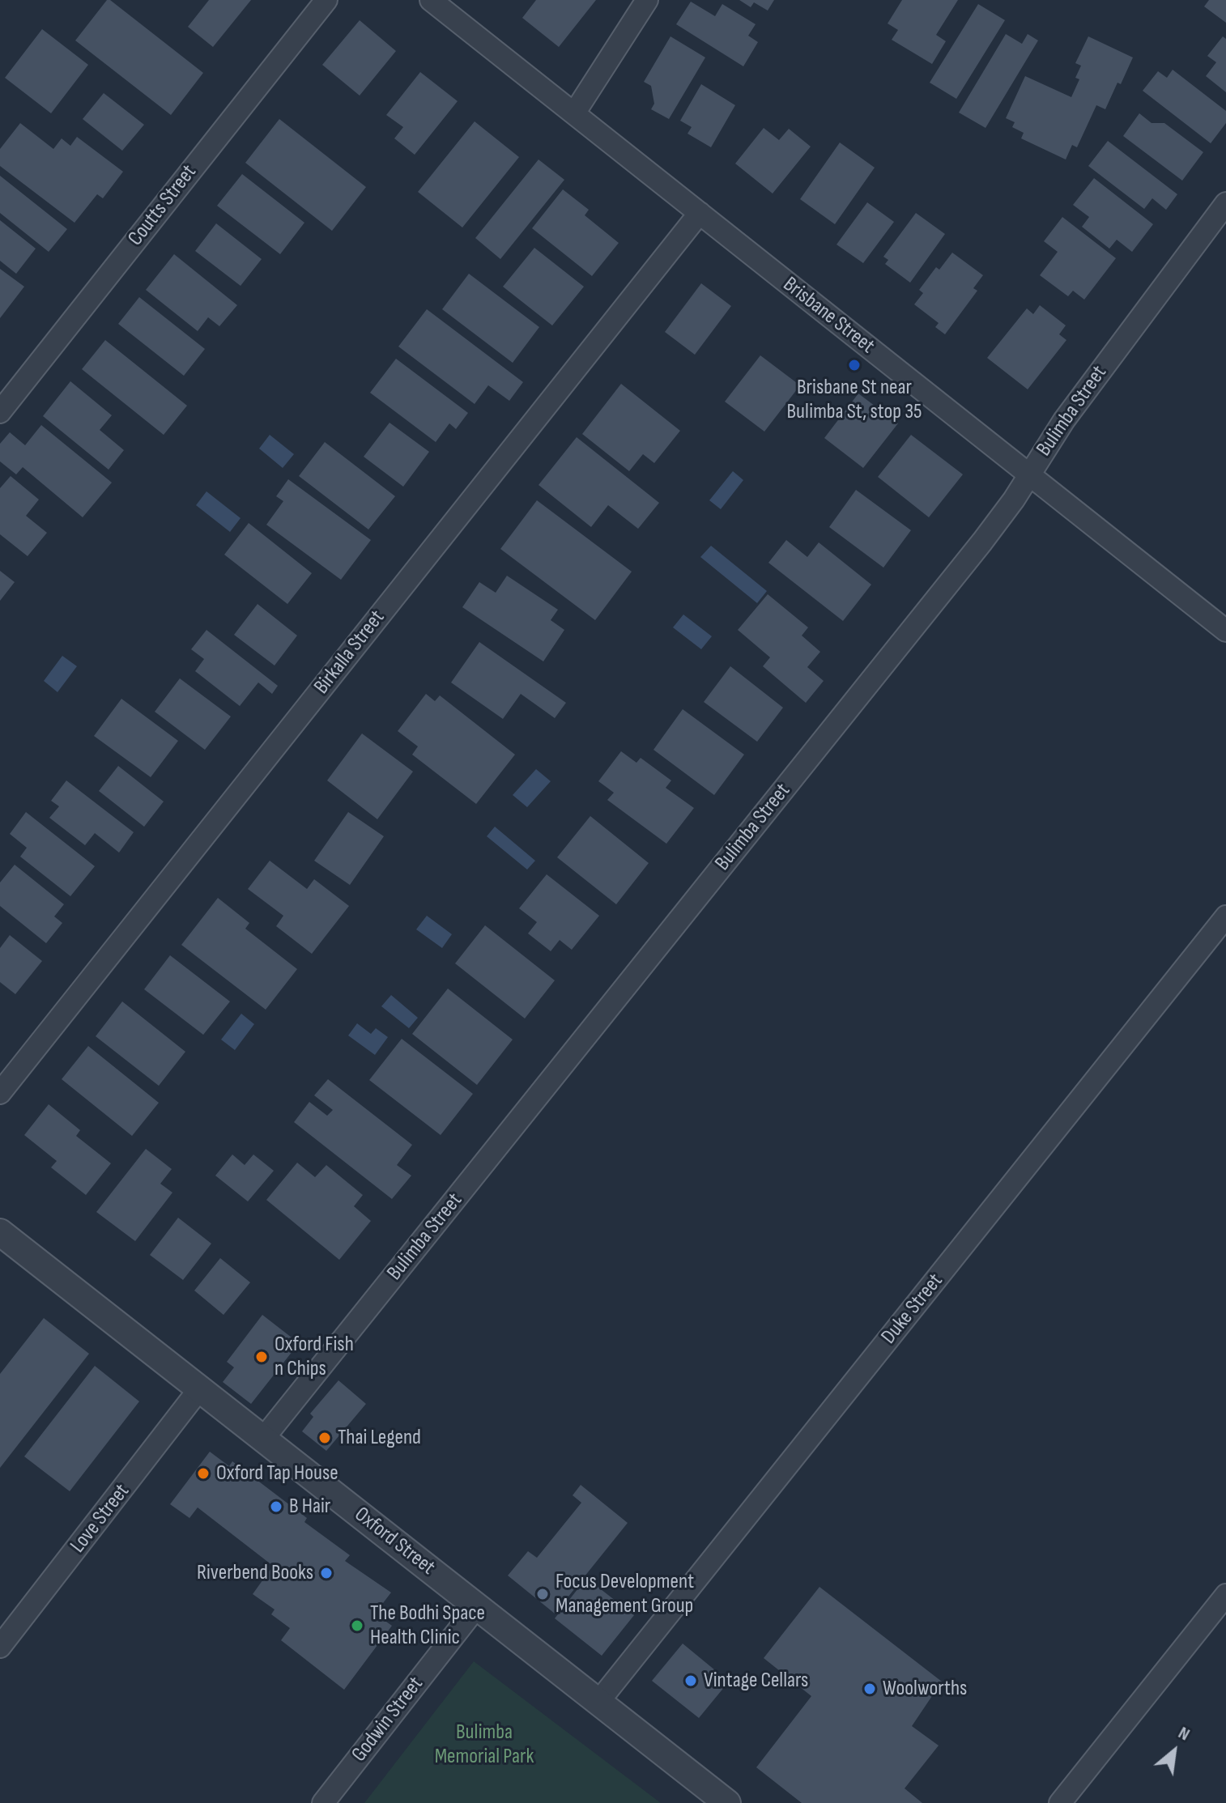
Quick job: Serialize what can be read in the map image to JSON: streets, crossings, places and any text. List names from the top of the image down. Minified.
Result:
{"streets":{"street":["Coutts Street","Brisbane Street","Bulimba Street","Birkalla Street","Duke Street","Love Street","Oxford Street","Godwin Street"]},"crossings":[["Brisbane Street","Bulimba Street"],["Brisbane Street","Birkalla Street"],["Bulimba Street","Oxford Street"],["Duke Street","Oxford Street"],["Love Street","Oxford Street"],["Oxford Street","Godwin Street"]],"parks":["Bulimba Memorial Park"],"places":["Brisbane St near Bulimba St, stop 35","Oxford Fish n Chips","Thai Legend","Oxford Tap House","B Hair","Riverbend Books","Focus Development Management Group","The Bodhi Space Health Clinic","Vintage Cellars","Woolworths"],"north":"top right"}
